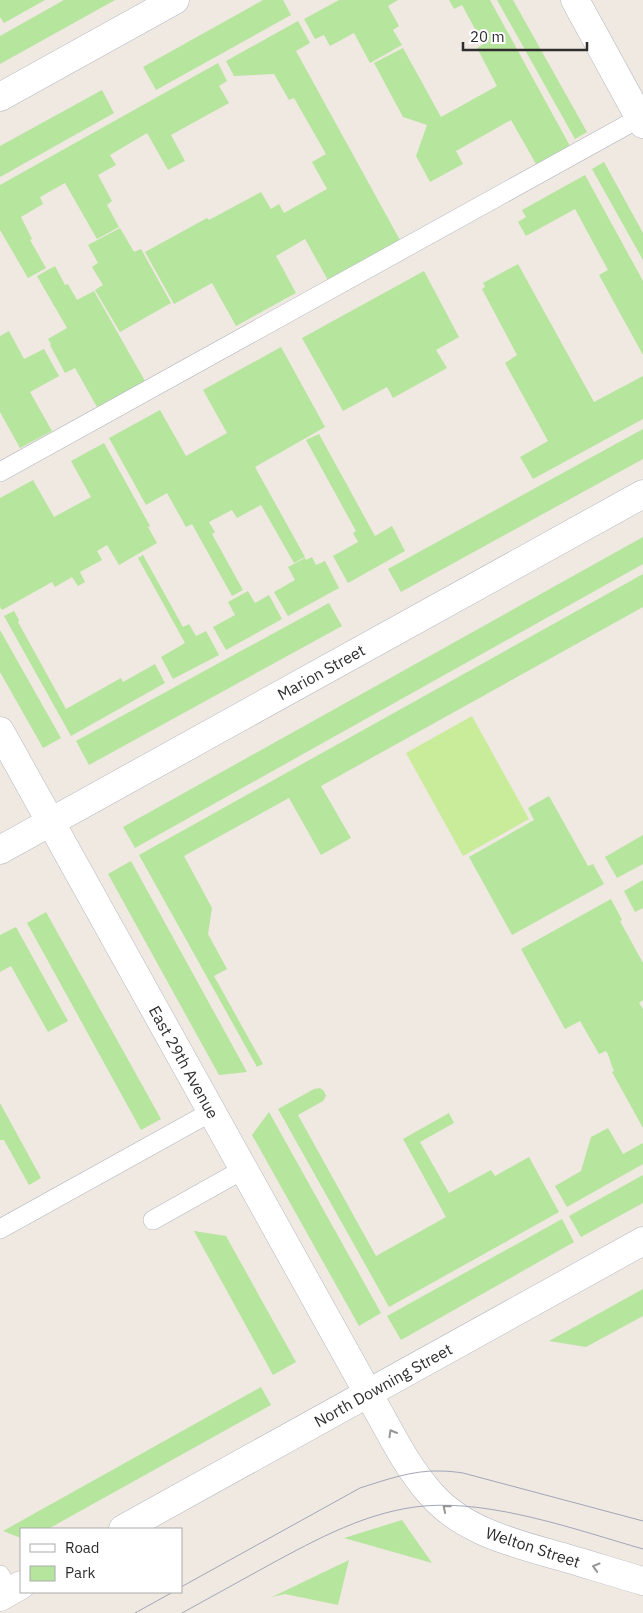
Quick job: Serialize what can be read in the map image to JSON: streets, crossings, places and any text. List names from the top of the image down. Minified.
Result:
{"streets":{"street":["Marion Street","East 29th Avenue","North Downing Street","Welton Street"]},"crossings":[["Marion Street","East 29th Avenue"],["East 29th Avenue","North Downing Street"],["East 29th Avenue","Welton Street"],["North Downing Street","Welton Street"]],"one_way":["Welton Street"],"legend":["Road","Park"],"scale_bar":"20 m"}
